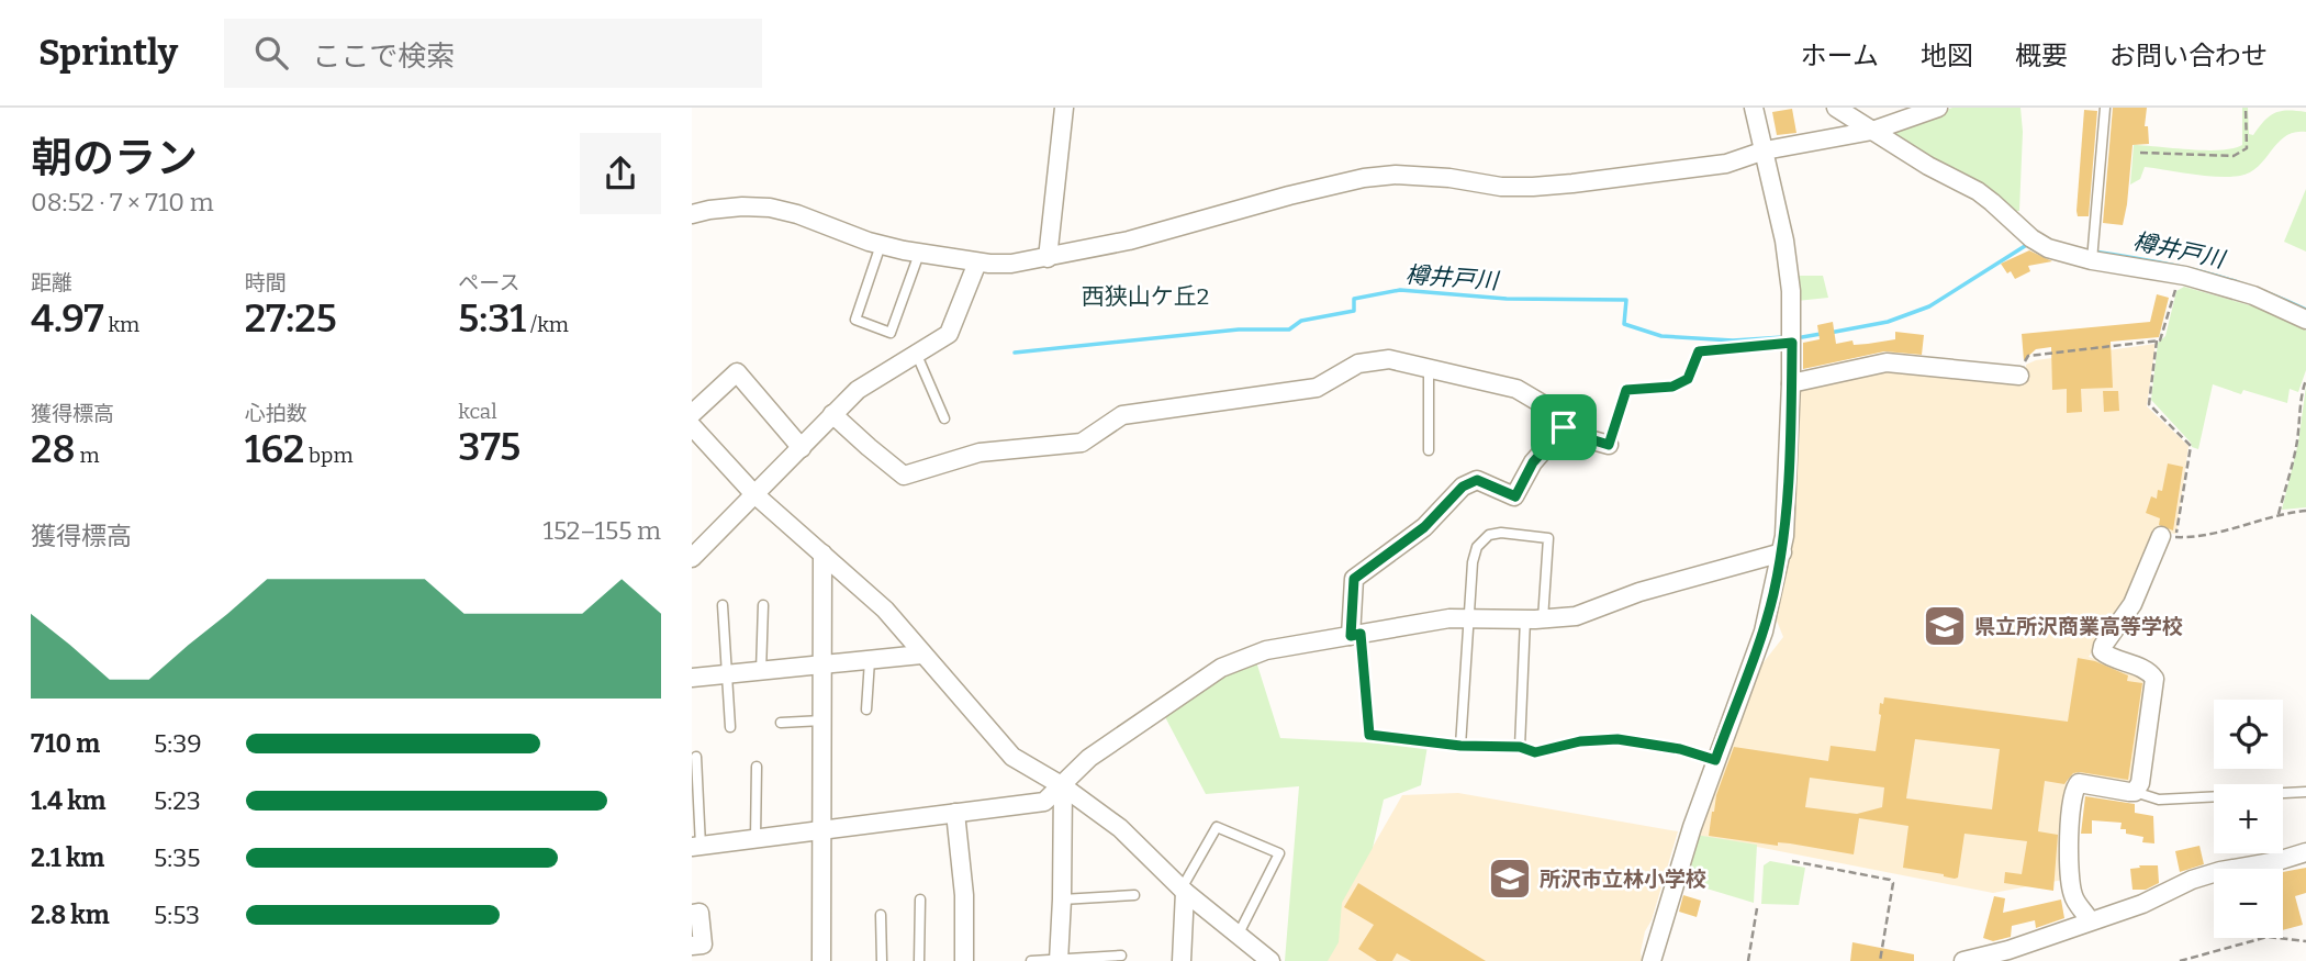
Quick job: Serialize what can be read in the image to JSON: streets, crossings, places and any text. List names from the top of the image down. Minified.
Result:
{"districts":["西狭山ケ丘2"],"water":["樽井戸川"],"places":{"school or university":["県立所沢商業高等学校","所沢市立林小学校"]},"page":{"header":"Sprintly","search":"ここで検索","nav":["ホーム","地図","概要","お問い合わせ"],"heading":["朝のラン","08:52 · 7 × 710 m"],"stats":[["距離","4.97 km"],["時間","27:25"],["ペース","5:31 /km"],["獲得標高","28 m"],["心拍数","162 bpm"],["kcal","375"]],"chart":["獲得標高","152–155 m"],"map_buttons":["+","−"],"list":[{"name":"710 m","note":"5:39"},{"name":"1.4 km","note":"5:23"},{"name":"2.1 km","note":"5:35"},{"name":"2.8 km","note":"5:53"}]}}
